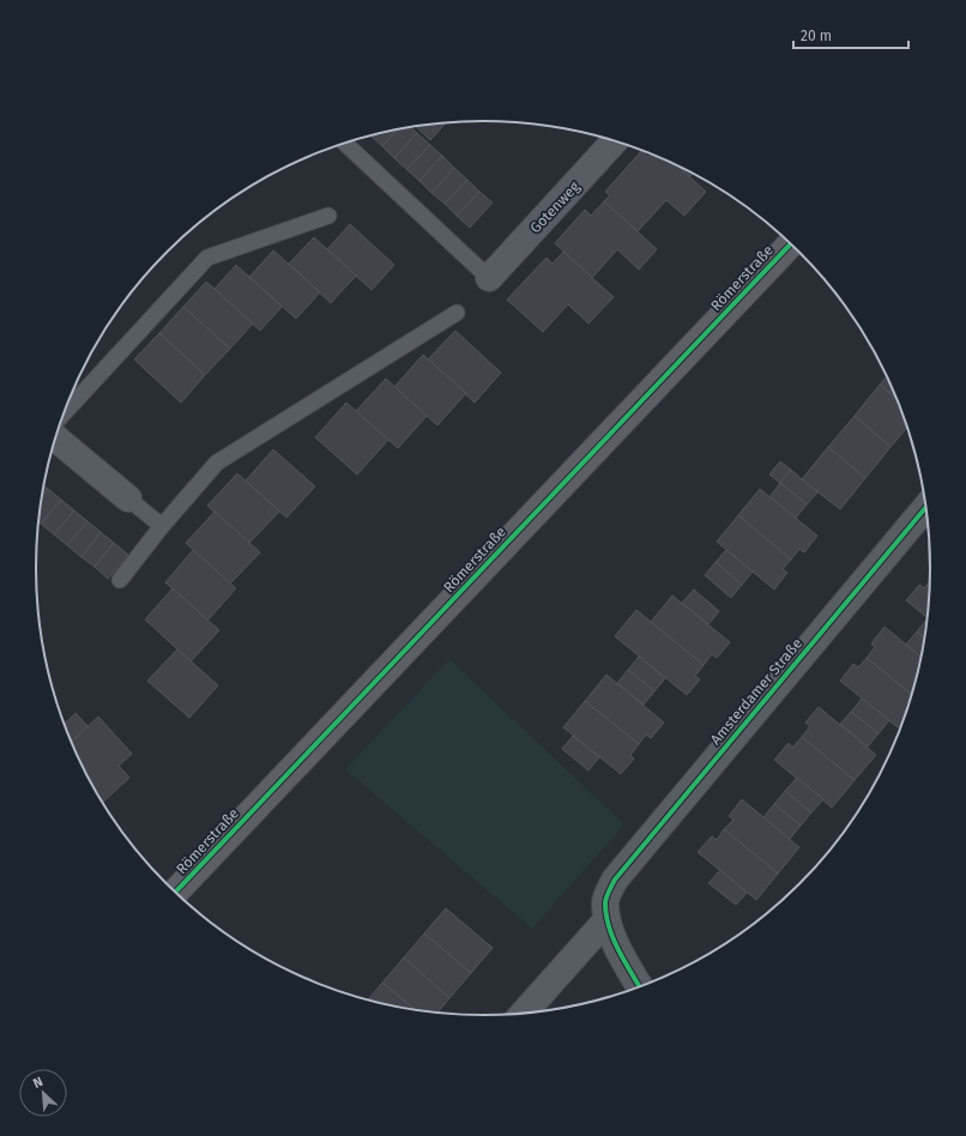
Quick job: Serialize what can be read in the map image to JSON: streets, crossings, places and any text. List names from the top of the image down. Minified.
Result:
{"streets":{"street":["Gotenweg","Römerstraße","Amsterdamer Straße"]},"scale_bar":"20 m","north":"top left"}
